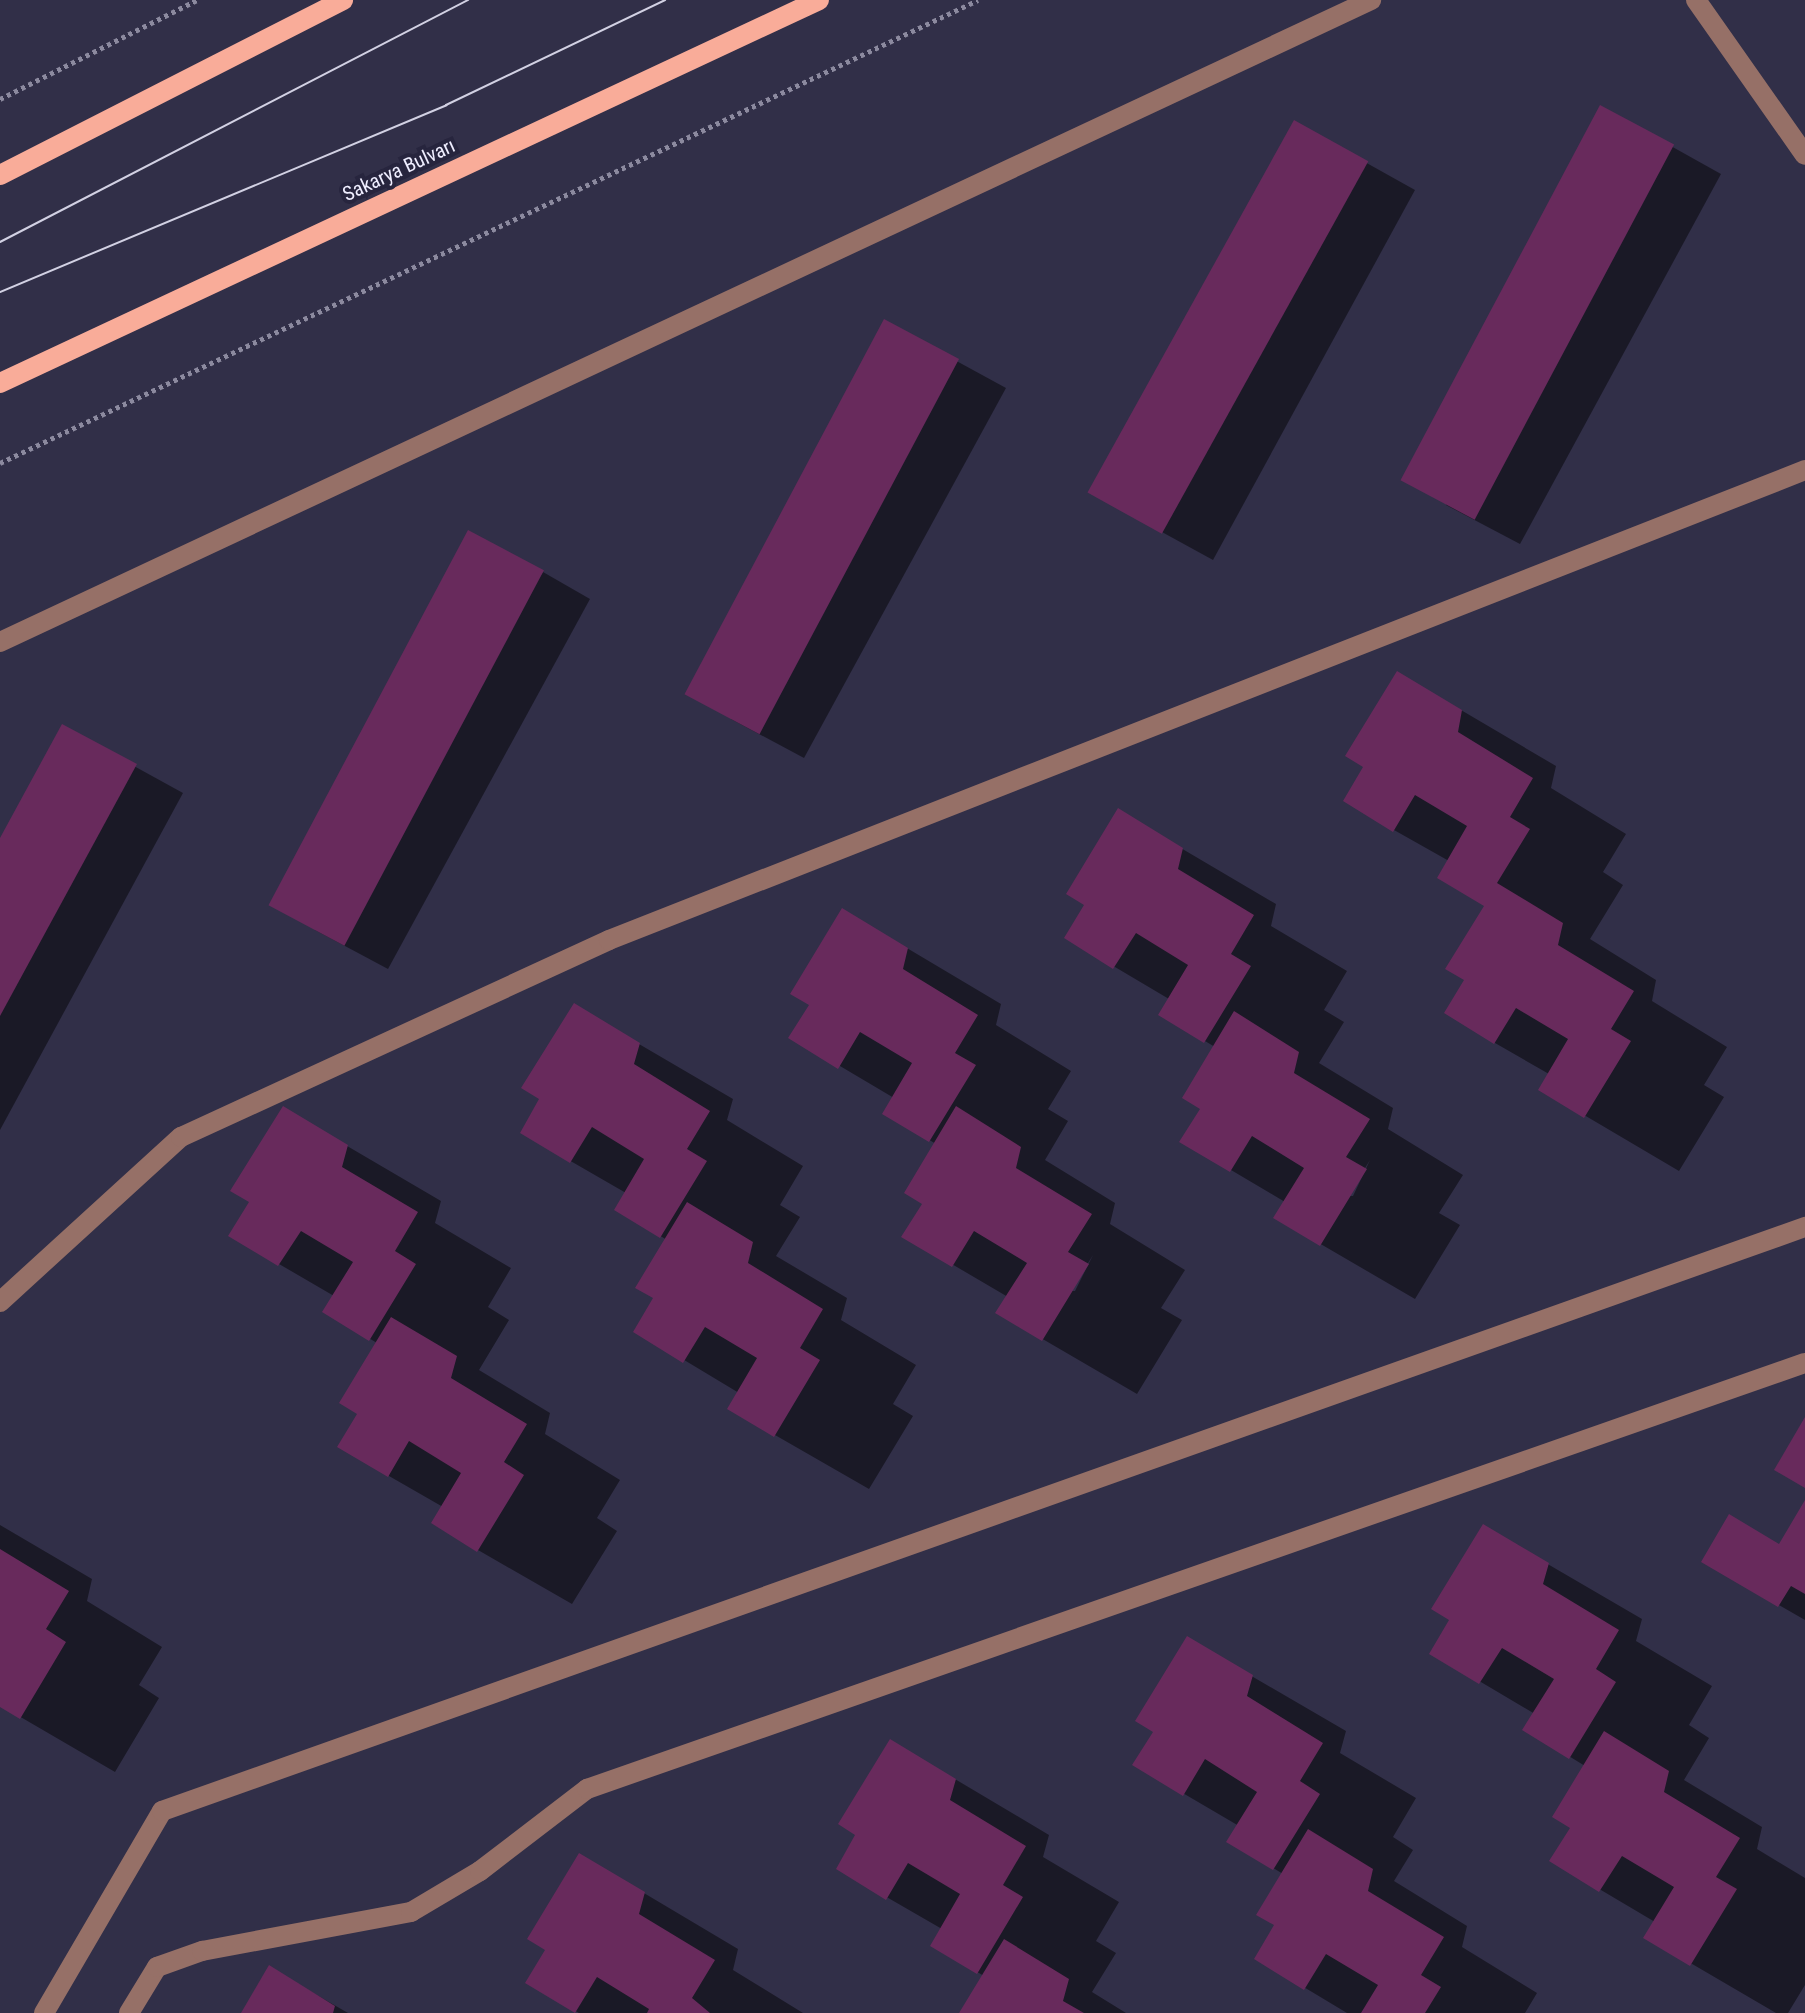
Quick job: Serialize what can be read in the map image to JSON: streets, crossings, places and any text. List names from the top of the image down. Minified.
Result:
{"streets":{"main road":["Sakarya Bulvarı"]}}
